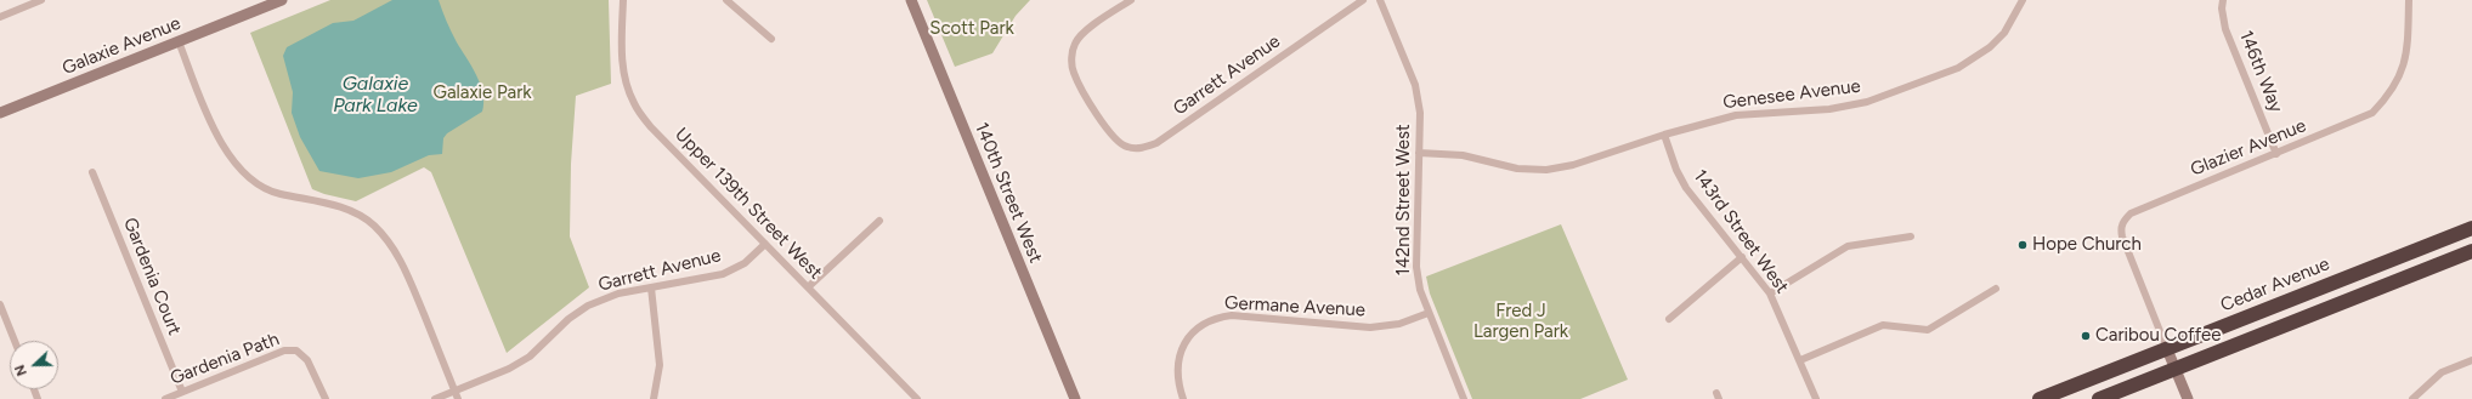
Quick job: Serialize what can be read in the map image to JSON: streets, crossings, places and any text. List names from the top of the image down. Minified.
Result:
{"streets":{"highway":["Cedar Avenue"],"street":["Galaxie Avenue","146th Way","Garrett Avenue","Genesee Avenue","Glazier Avenue","140th Street West","142nd Street West","Upper 139th Street West","143rd Street West","Gardenia Court","Germane Avenue","Gardenia Path"]},"crossings":[["146th Way","Glazier Avenue"],["Garrett Avenue","Upper 139th Street West"],["Genesee Avenue","142nd Street West"],["Genesee Avenue","143rd Street West"],["Glazier Avenue","Cedar Avenue"],["142nd Street West","Germane Avenue"],["Gardenia Court","Gardenia Path"]],"water":["Galaxie Park Lake"],"parks":["Scott Park","Galaxie Park","Fred J Largen Park"],"places":["Hope Church","Caribou Coffee"],"north":"left"}
